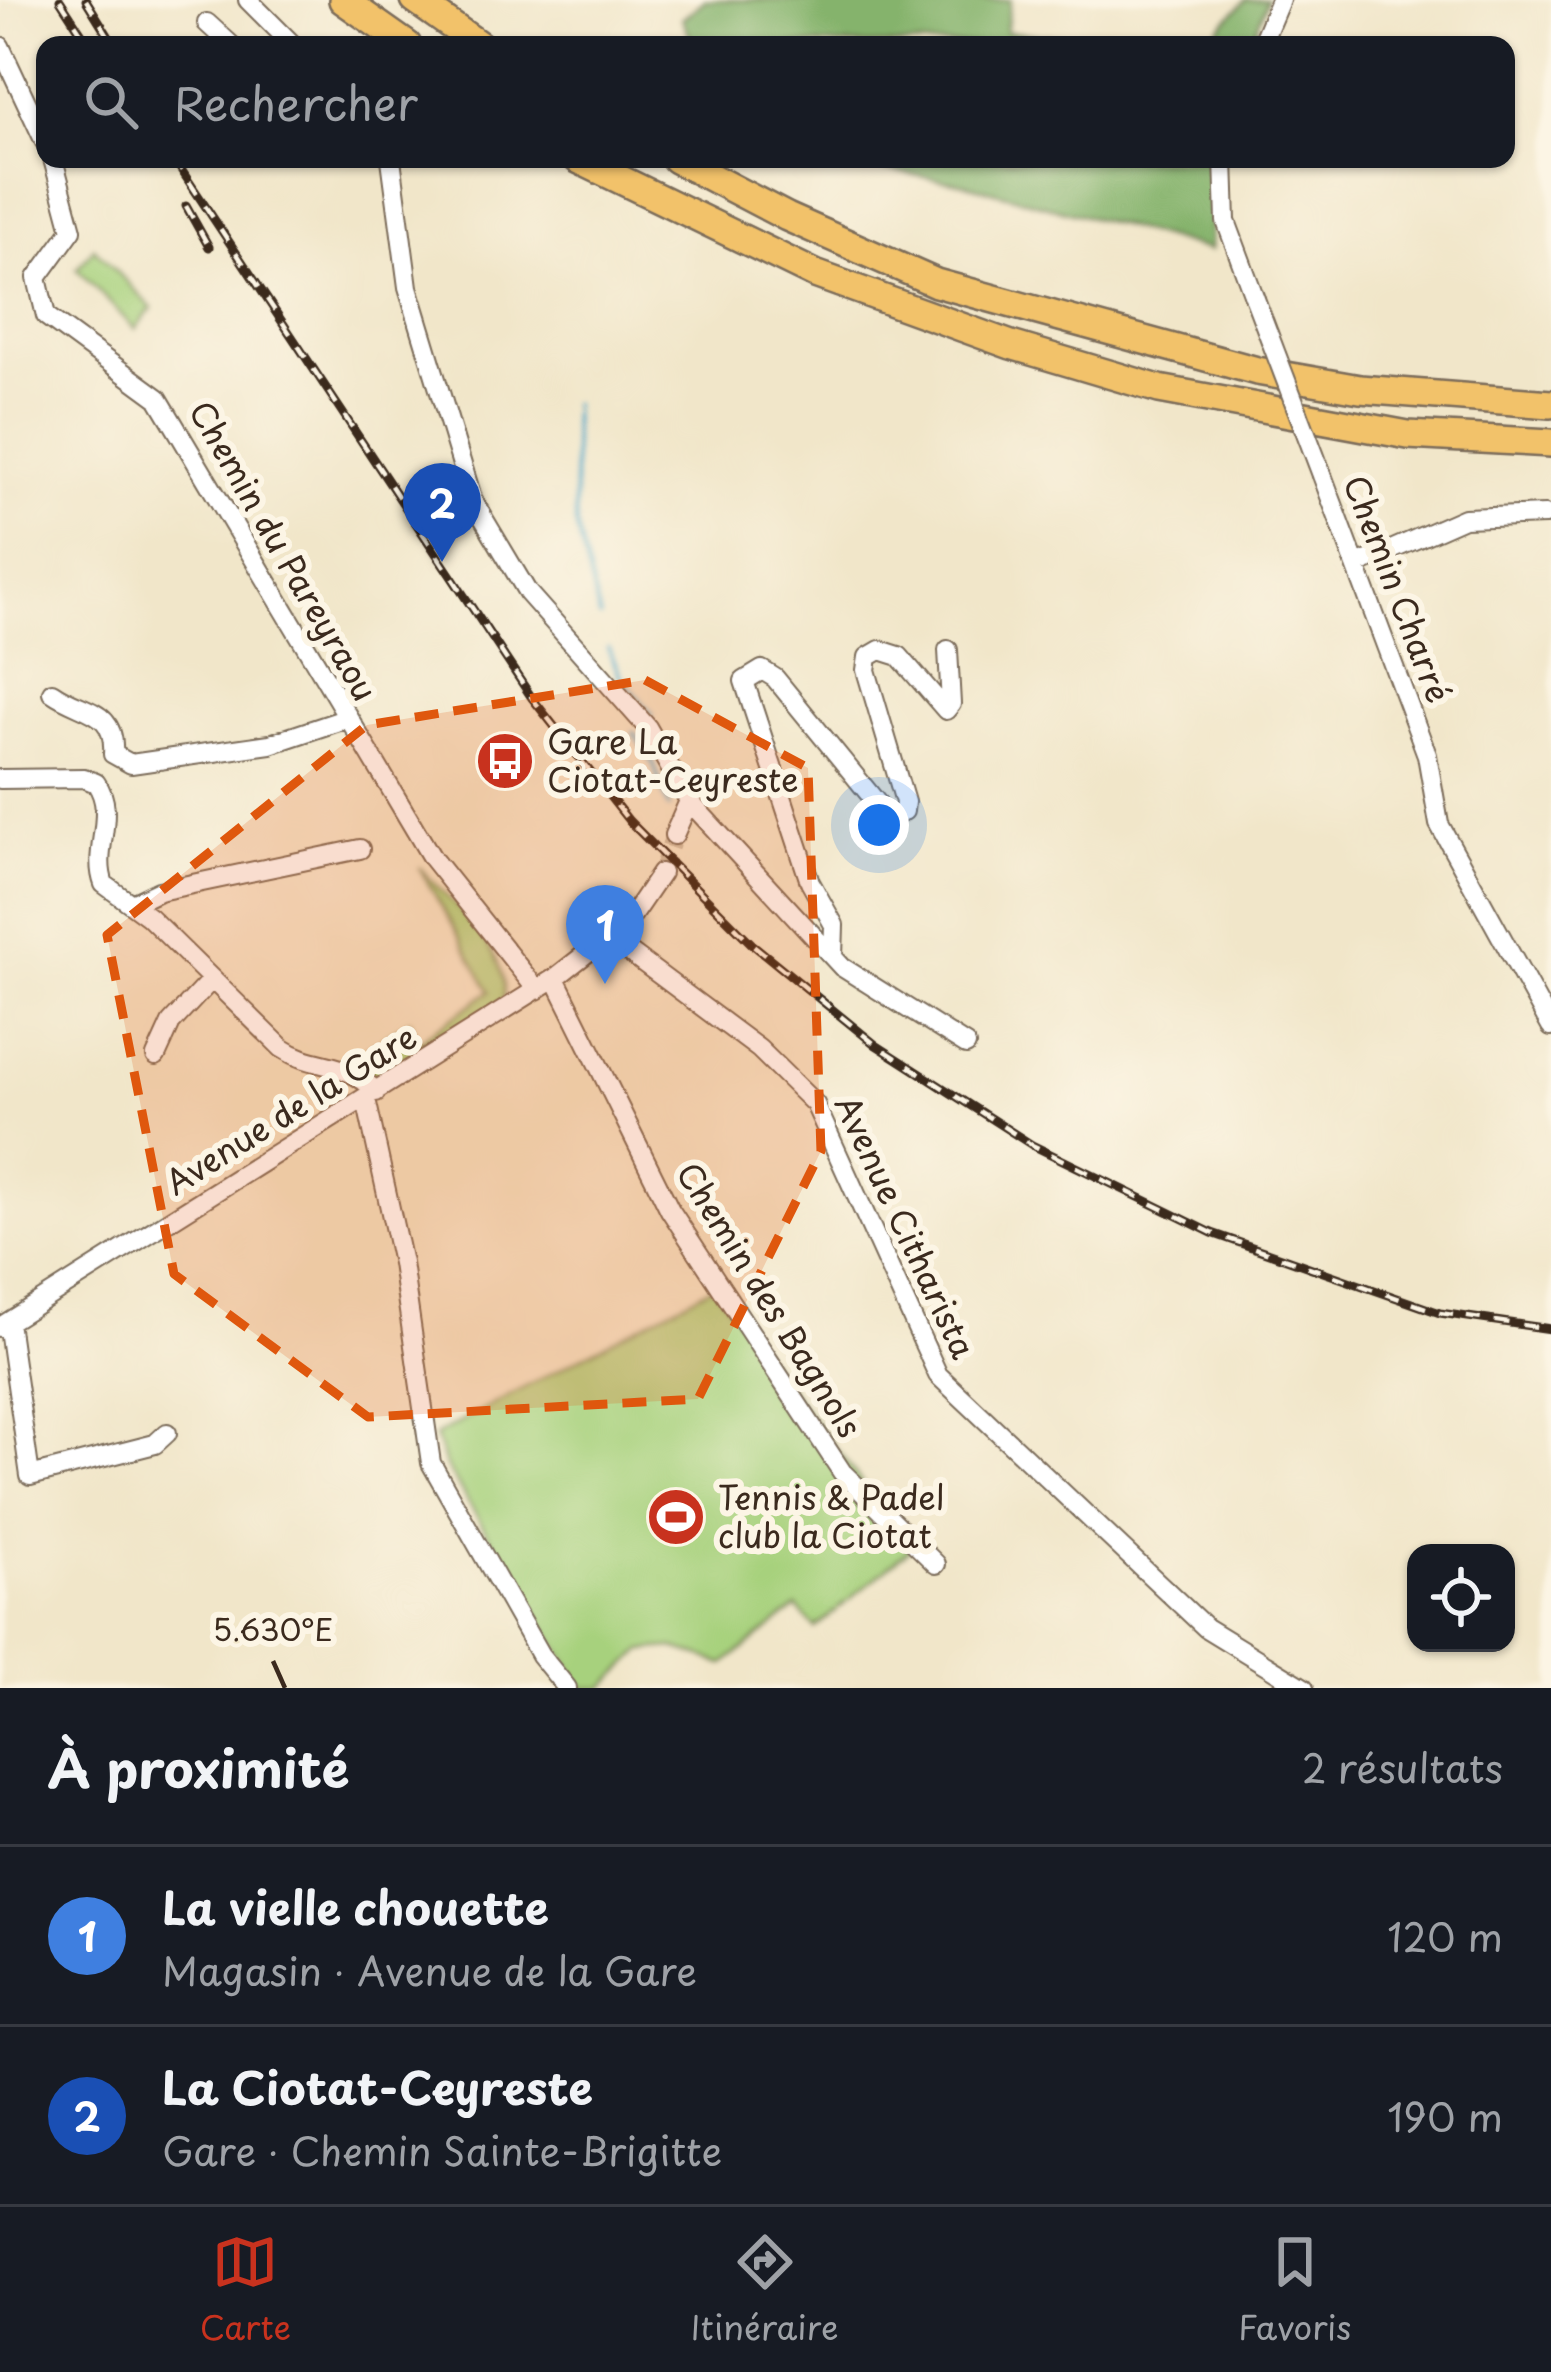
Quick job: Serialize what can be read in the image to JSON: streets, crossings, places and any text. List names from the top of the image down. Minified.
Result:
{"streets":{"street":["Chemin du Pareyraou","Chemin Charré","Avenue de la Gare","Avenue Citharista","Chemin des Bagnols"]},"crossings":[["Chemin du Pareyraou","Avenue de la Gare"],["Avenue de la Gare","Avenue Citharista"],["Avenue de la Gare","Chemin des Bagnols"]],"places":{"bus stop":["Gare La Ciotat-Ceyreste"],"sports":["Tennis & Padel club la Ciotat"]},"page":{"search":"Rechercher","pins":["2","1"],"heading":["À proximité","2 résultats"],"list":[{"mark":"1","name":"La vielle chouette","note":"Magasin · Avenue de la Gare","value":"120 m"},{"mark":"2","name":"La Ciotat-Ceyreste","note":"Gare · Chemin Sainte-Brigitte","value":"190 m"}],"nav":["Carte","Itinéraire","Favoris"]},"coordinates":["5.630°E"]}
